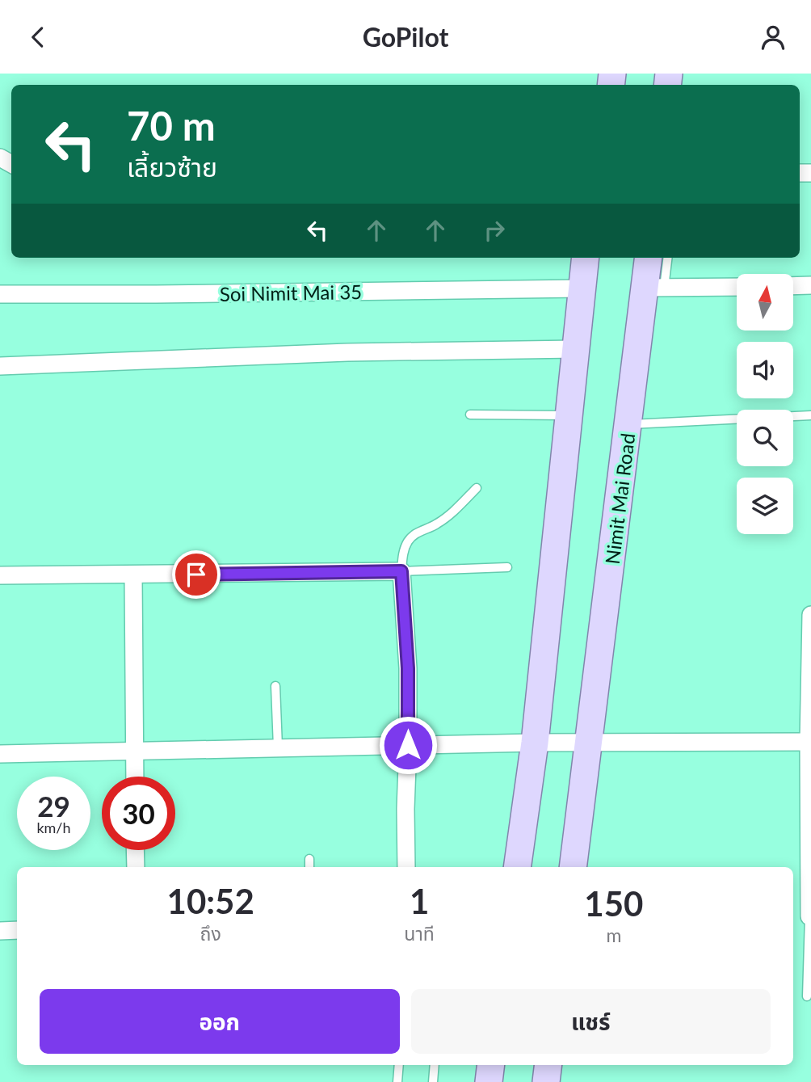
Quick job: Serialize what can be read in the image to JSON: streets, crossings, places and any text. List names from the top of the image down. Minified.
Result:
{"streets":{"main road":["Nimit Mai Road"],"street":["Soi Nimit Mai 35"]},"north":"top","page":{"header":"GoPilot","turn":["70 m","เลี้ยวซ้าย"],"speed":"29 km/h","limit":"30","eta":["10:52","ถึง","1","นาที","150","m"],"buttons":["ออก","แชร์"]}}
